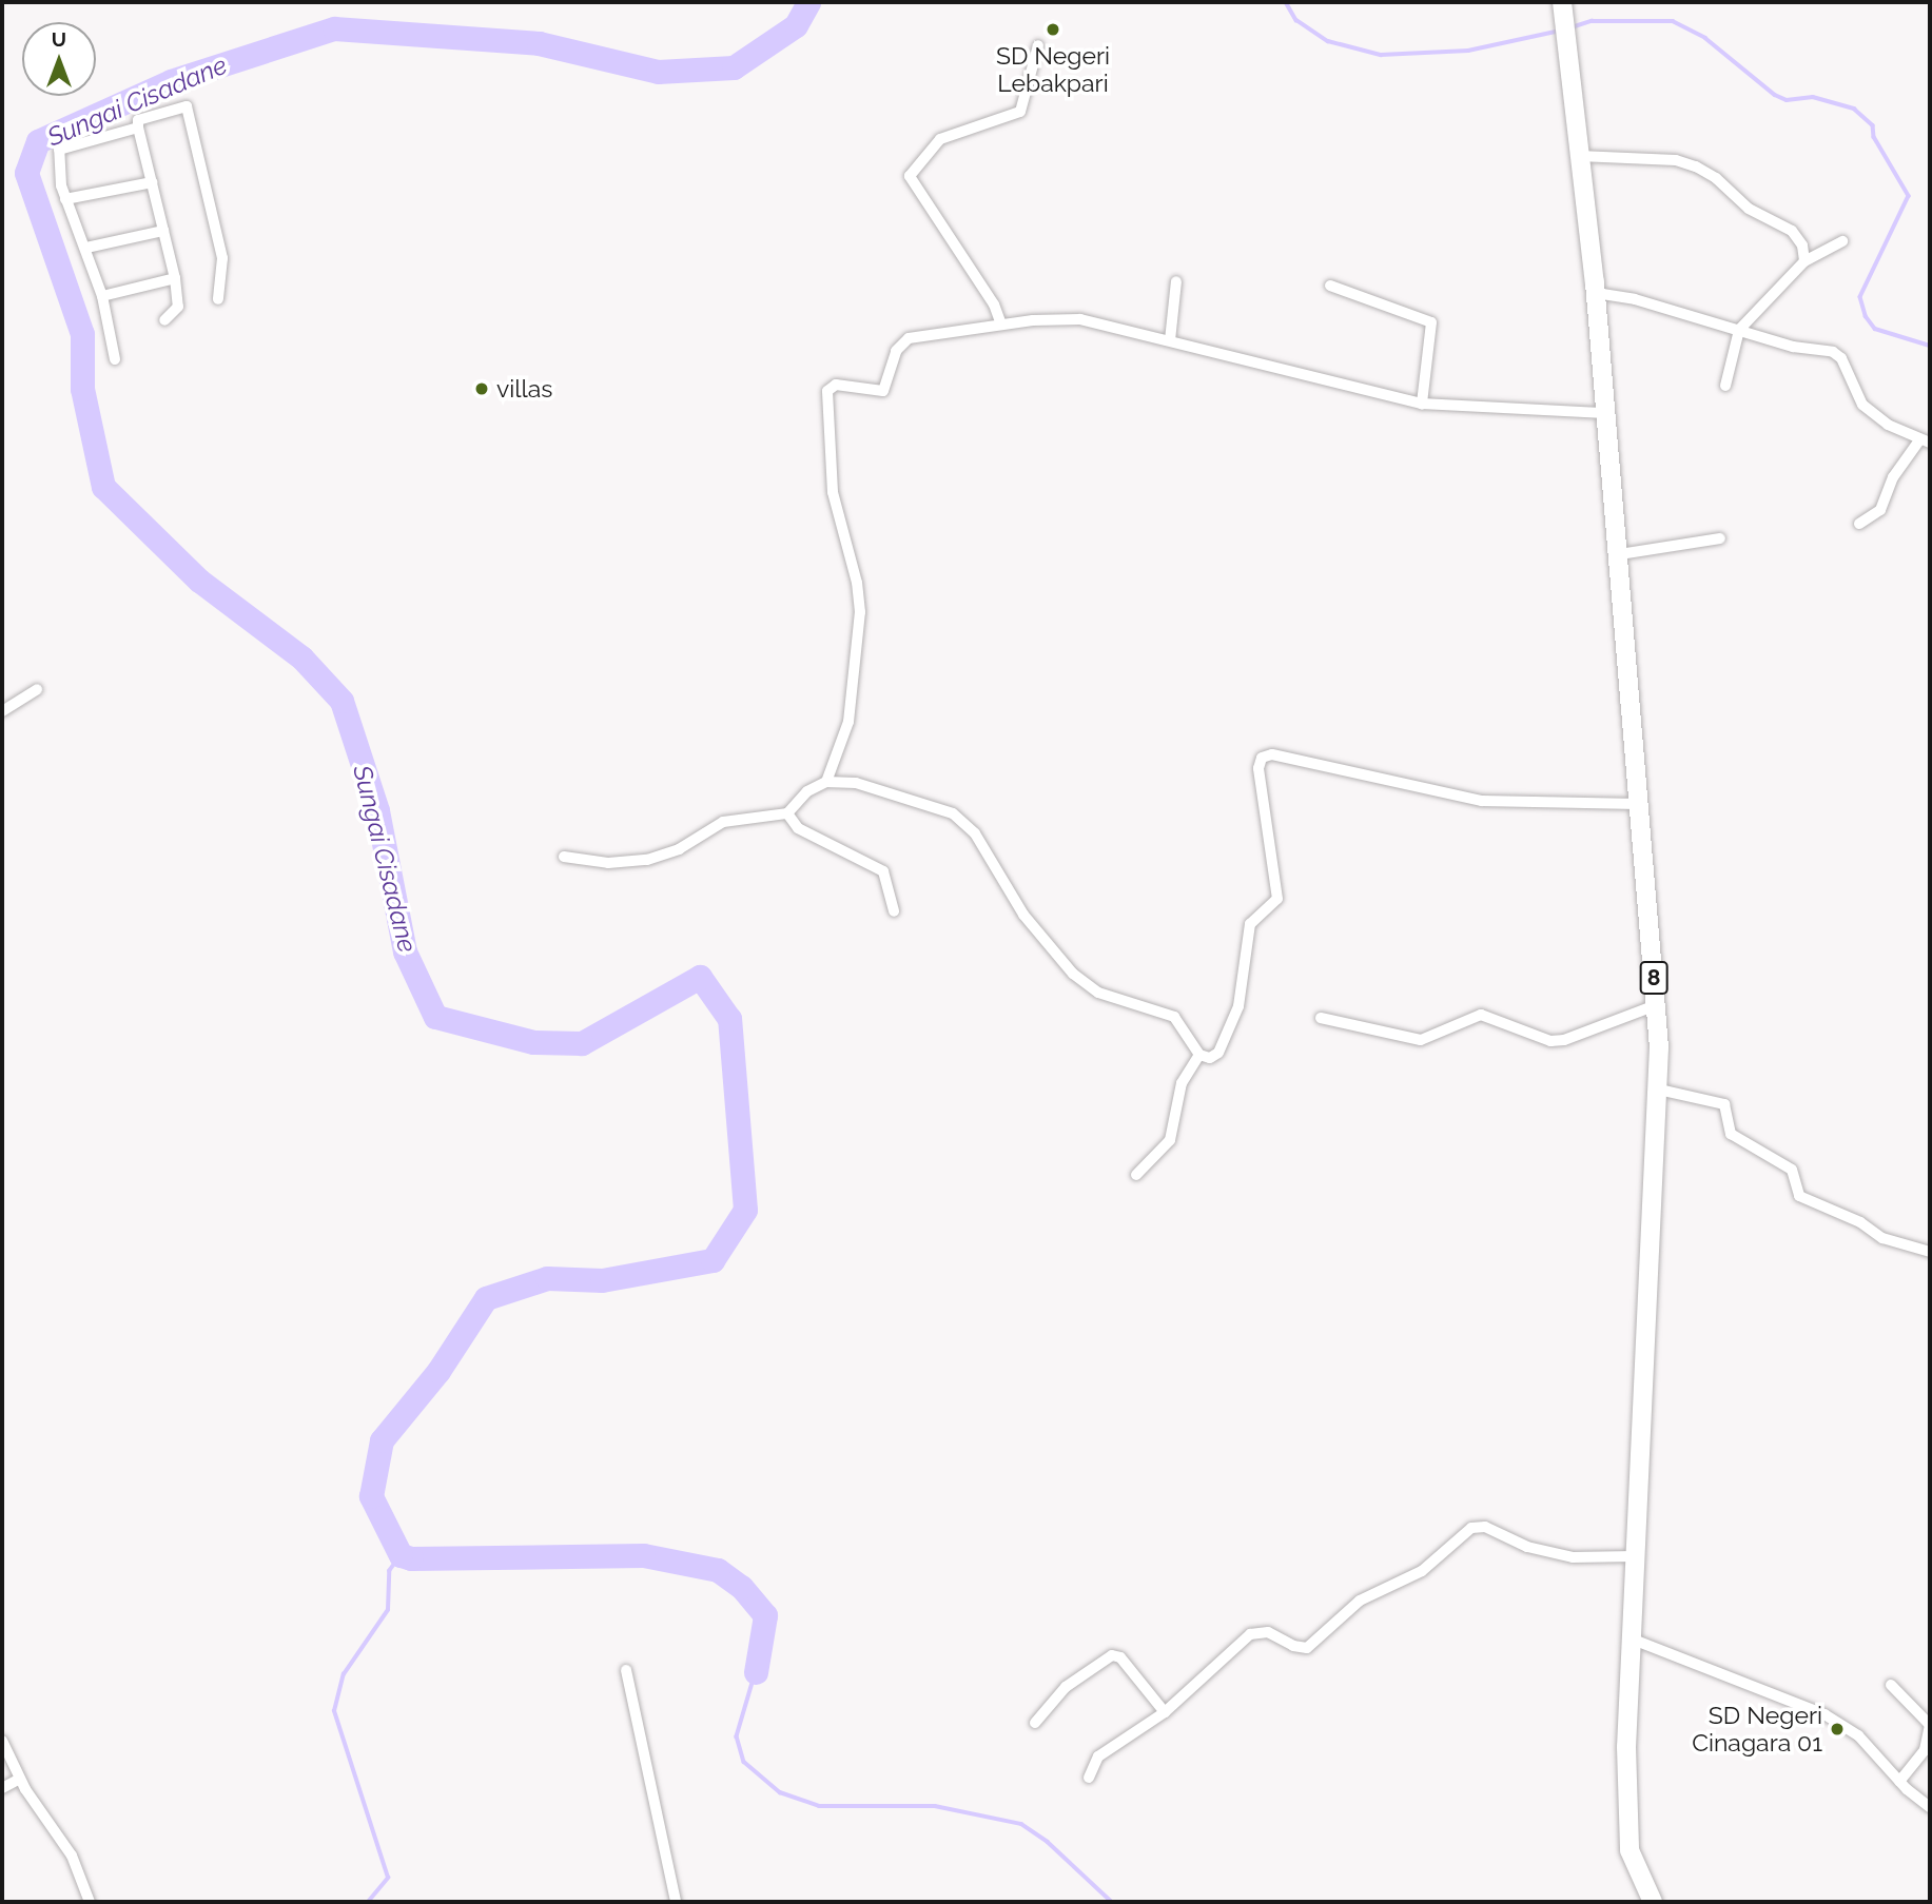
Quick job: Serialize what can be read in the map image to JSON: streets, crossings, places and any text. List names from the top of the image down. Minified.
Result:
{"streets":{"highway":["8"]},"water":["Sungai Cisadane"],"places":["SD Negeri Lebakpari","villas","SD Negeri Cinagara 01"],"north":"top"}
